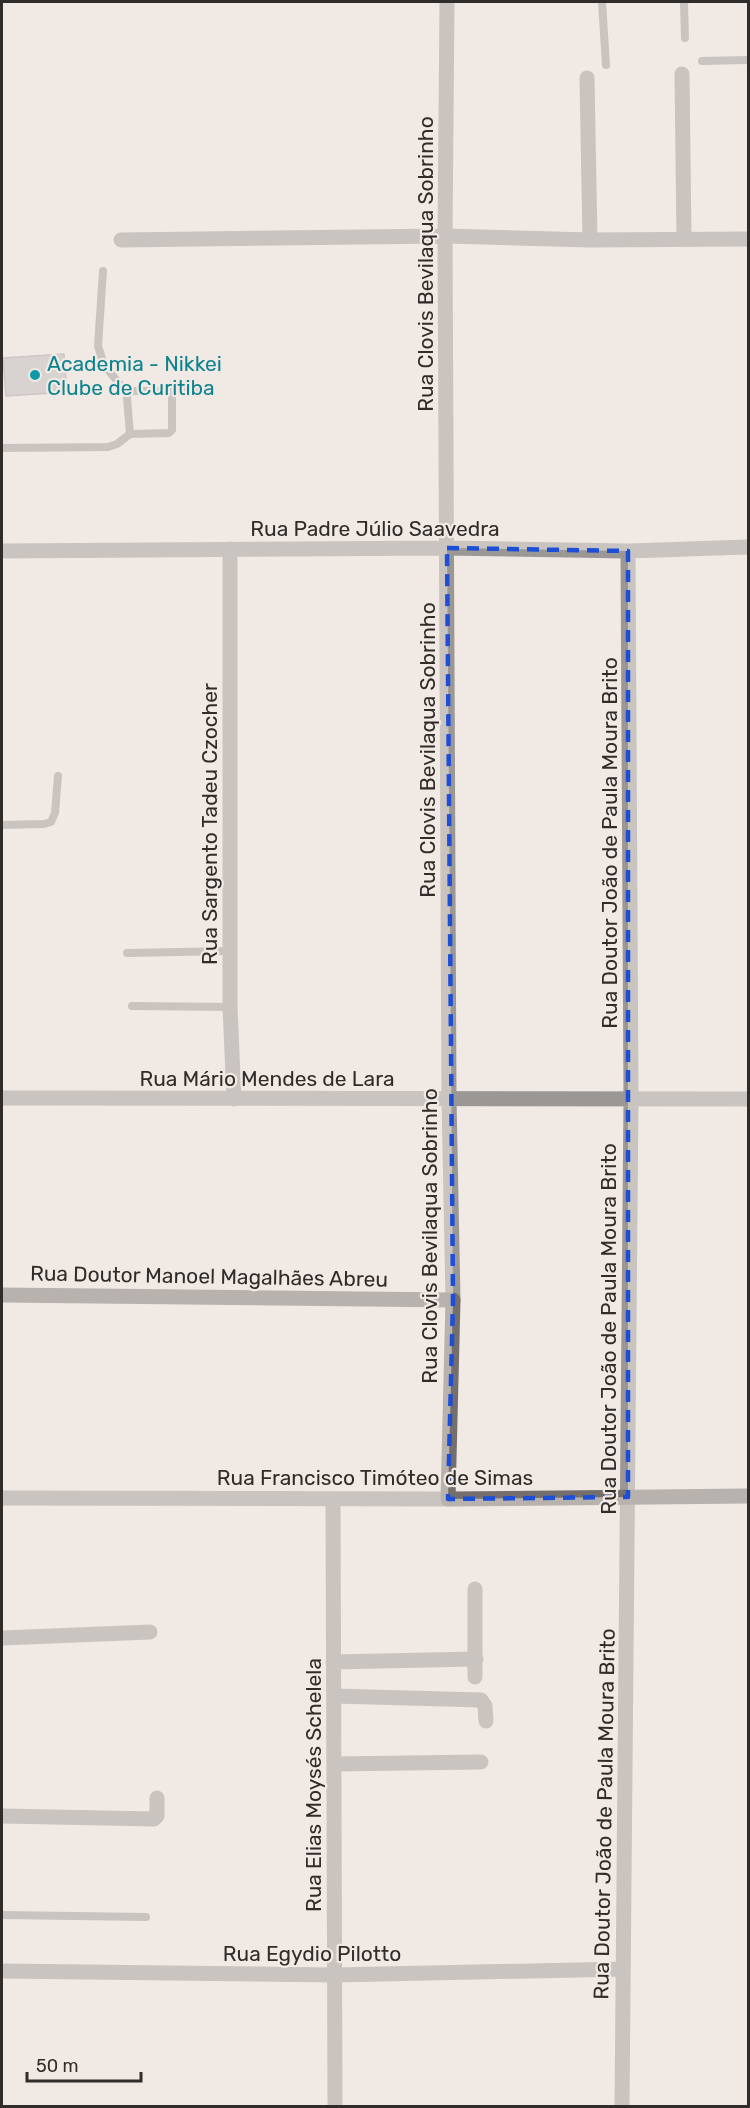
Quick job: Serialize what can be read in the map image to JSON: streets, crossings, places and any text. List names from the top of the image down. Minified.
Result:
{"streets":{"street":["Rua Clovis Bevilaqua Sobrinho","Rua Padre Júlio Saavedra","Rua Sargento Tadeu Czocher","Rua Doutor João de Paula Moura Brito","Rua Mário Mendes de Lara","Rua Doutor Manoel Magalhães Abreu","Rua Francisco Timóteo de Simas","Rua Elias Moysés Schelela","Rua Egydio Pilotto"]},"crossings":[["Rua Clovis Bevilaqua Sobrinho","Rua Padre Júlio Saavedra"],["Rua Clovis Bevilaqua Sobrinho","Rua Mário Mendes de Lara"],["Rua Clovis Bevilaqua Sobrinho","Rua Doutor Manoel Magalhães Abreu"],["Rua Clovis Bevilaqua Sobrinho","Rua Francisco Timóteo de Simas"],["Rua Padre Júlio Saavedra","Rua Sargento Tadeu Czocher"],["Rua Padre Júlio Saavedra","Rua Doutor João de Paula Moura Brito"],["Rua Sargento Tadeu Czocher","Rua Mário Mendes de Lara"],["Rua Doutor João de Paula Moura Brito","Rua Mário Mendes de Lara"],["Rua Doutor João de Paula Moura Brito","Rua Francisco Timóteo de Simas"],["Rua Doutor João de Paula Moura Brito","Rua Egydio Pilotto"],["Rua Francisco Timóteo de Simas","Rua Elias Moysés Schelela"],["Rua Elias Moysés Schelela","Rua Egydio Pilotto"]],"places":["Academia - Nikkei Clube de Curitiba"],"scale_bar":"50 m"}
